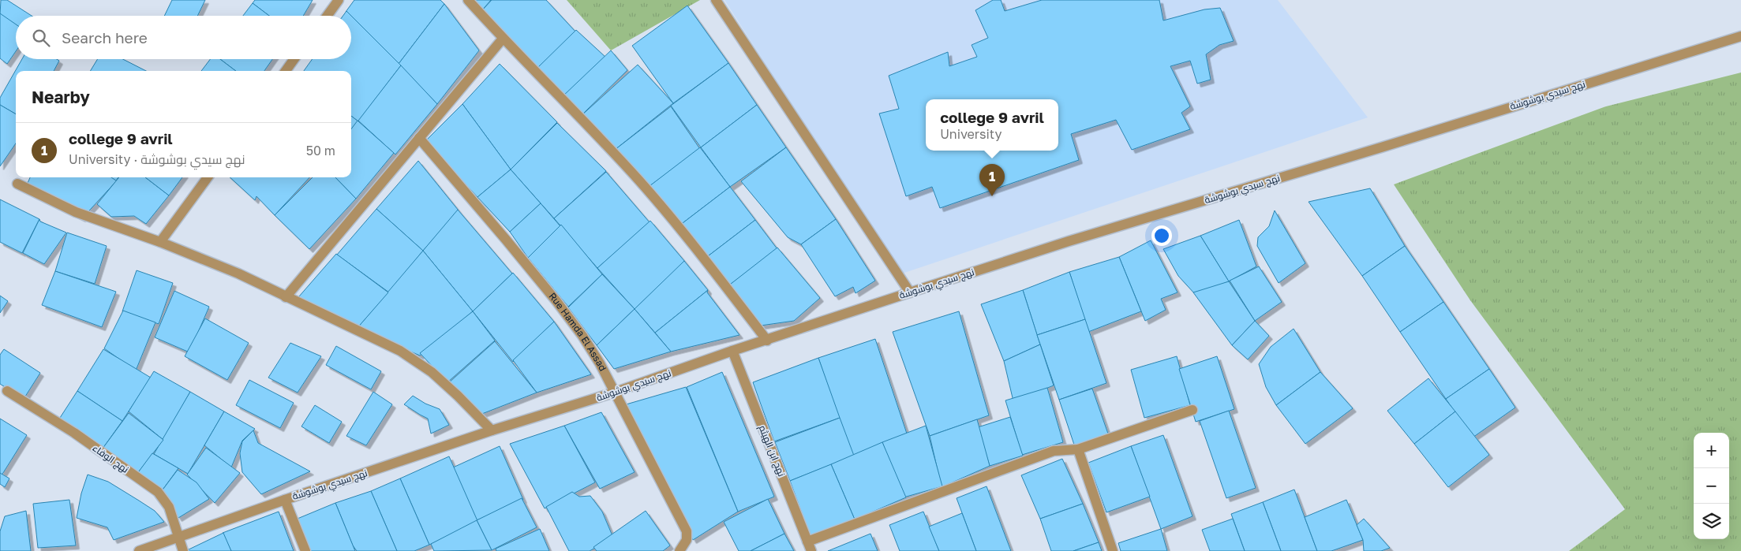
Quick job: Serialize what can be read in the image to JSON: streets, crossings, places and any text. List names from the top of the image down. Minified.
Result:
{"streets":{"street":["نهج سيدي بوشوشة","Rue Hamda El Assad","نهج ابن الهيثم","نهج الوفاء"]},"crossings":[["نهج سيدي بوشوشة","Rue Hamda El Assad"],["نهج سيدي بوشوشة","نهج ابن الهيثم"],["نهج سيدي بوشوشة","نهج الوفاء"]],"page":{"search":"Search here","heading":"Nearby","popup":["college 9 avril","University"],"list":[{"mark":"1","name":"college 9 avril","note":"University · نهج سيدي بوشوشة","value":"50 m"}],"pins":"1","map_buttons":["+","−"]}}
